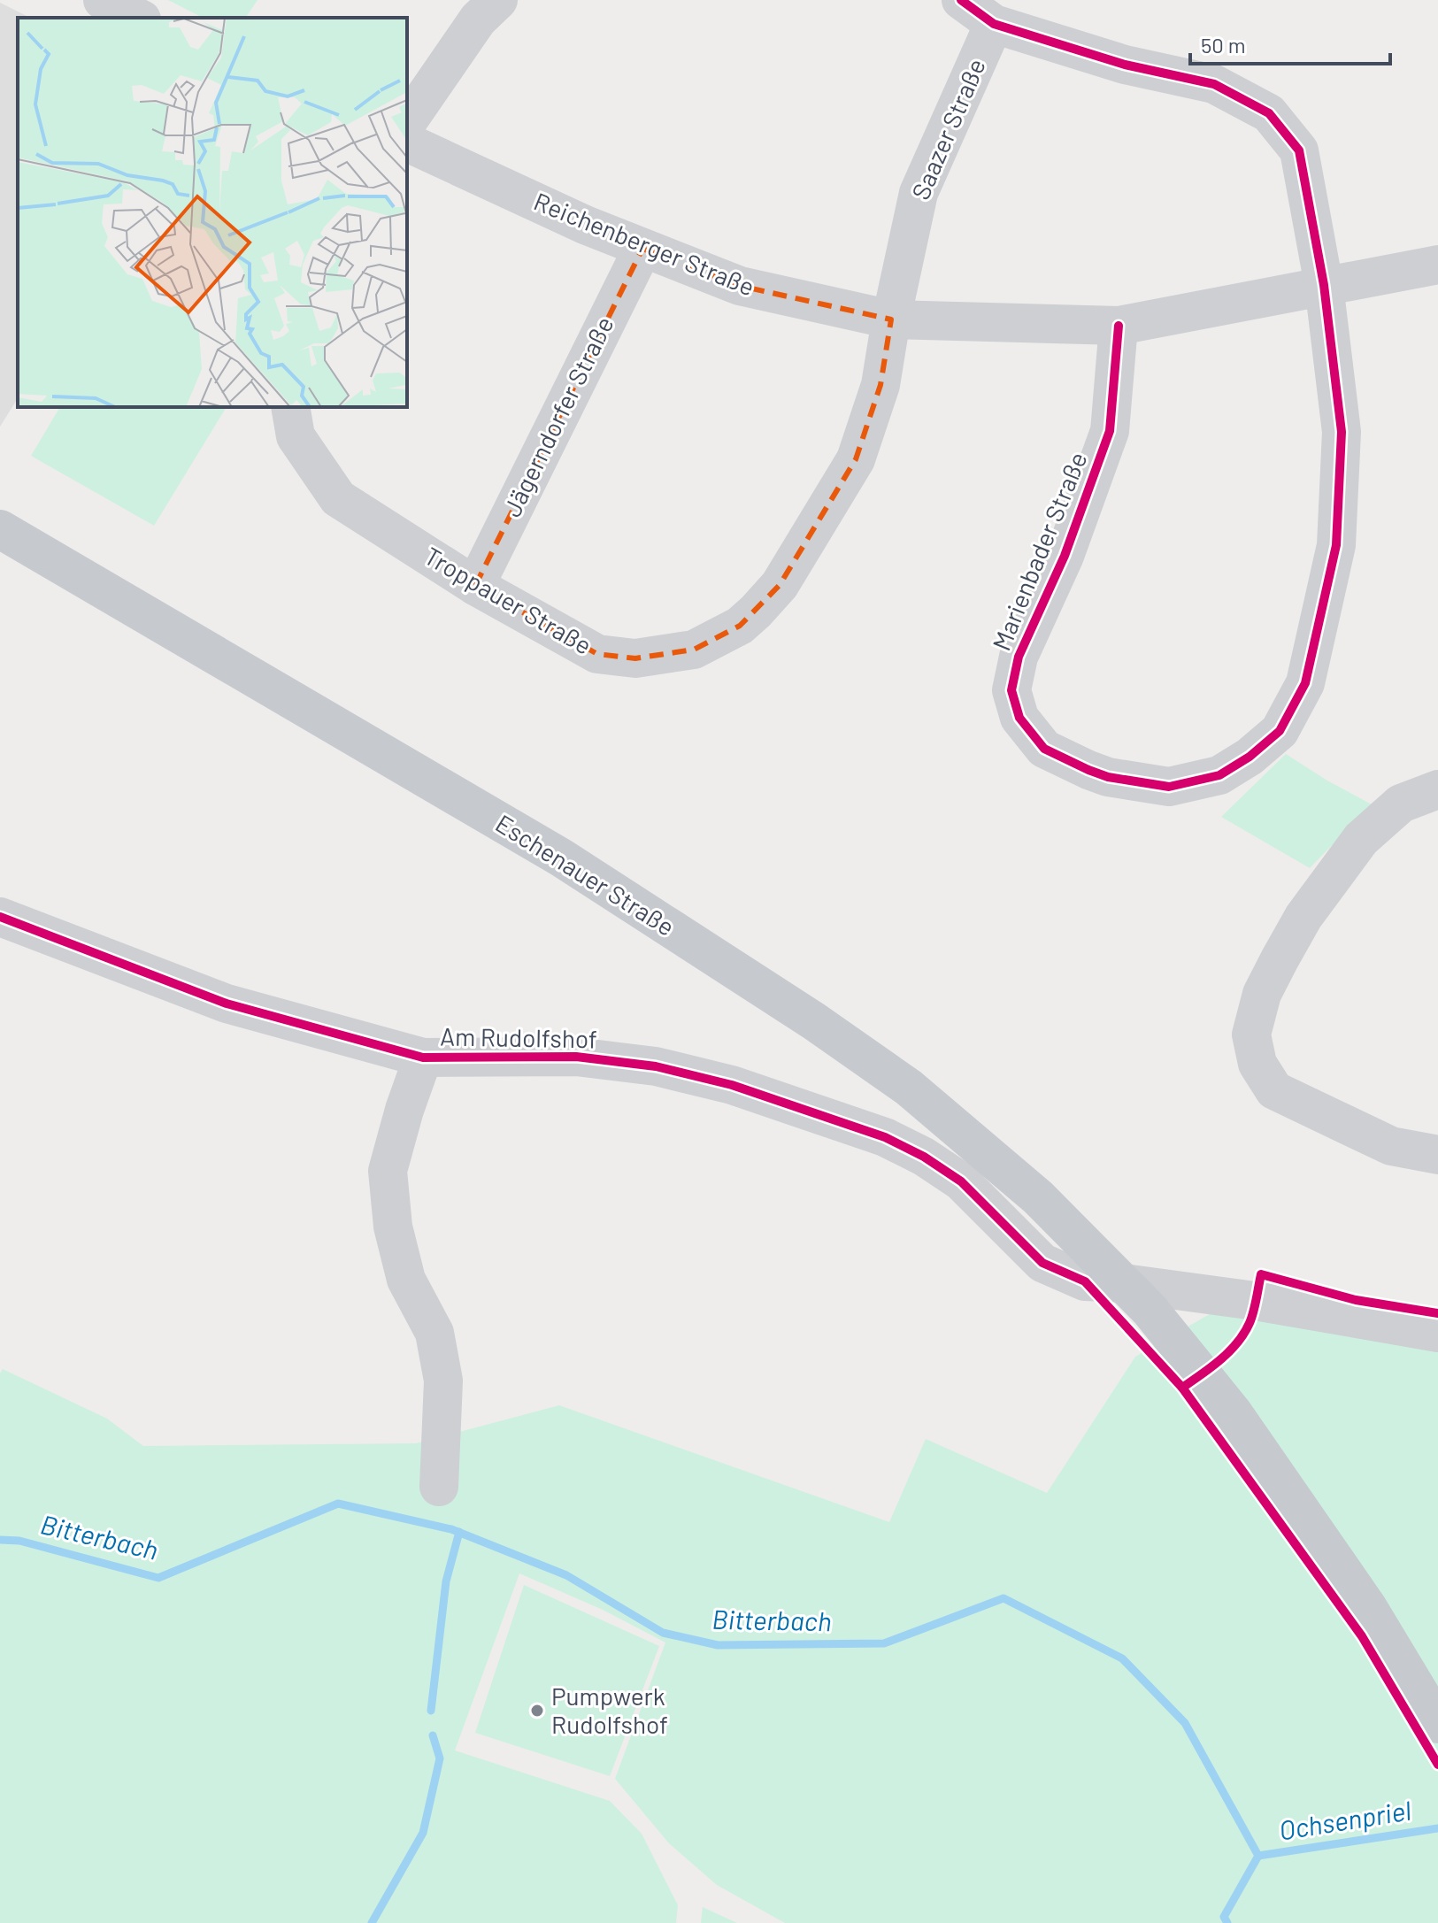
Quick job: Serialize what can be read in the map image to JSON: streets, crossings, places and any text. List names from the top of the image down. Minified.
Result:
{"streets":{"main road":["Eschenauer Straße"],"street":["Saazer Straße","Reichenberger Straße","Jägerndorfer Straße","Marienbader Straße","Troppauer Straße","Am Rudolfshof"]},"crossings":[["Saazer Straße","Reichenberger Straße"],["Saazer Straße","Marienbader Straße"],["Saazer Straße","Troppauer Straße"],["Reichenberger Straße","Jägerndorfer Straße"],["Reichenberger Straße","Marienbader Straße"],["Reichenberger Straße","Troppauer Straße"],["Jägerndorfer Straße","Troppauer Straße"],["Eschenauer Straße","Am Rudolfshof"]],"water":["Bitterbach","Ochsenpriel"],"places":["Pumpwerk Rudolfshof"],"scale_bar":"50 m"}
